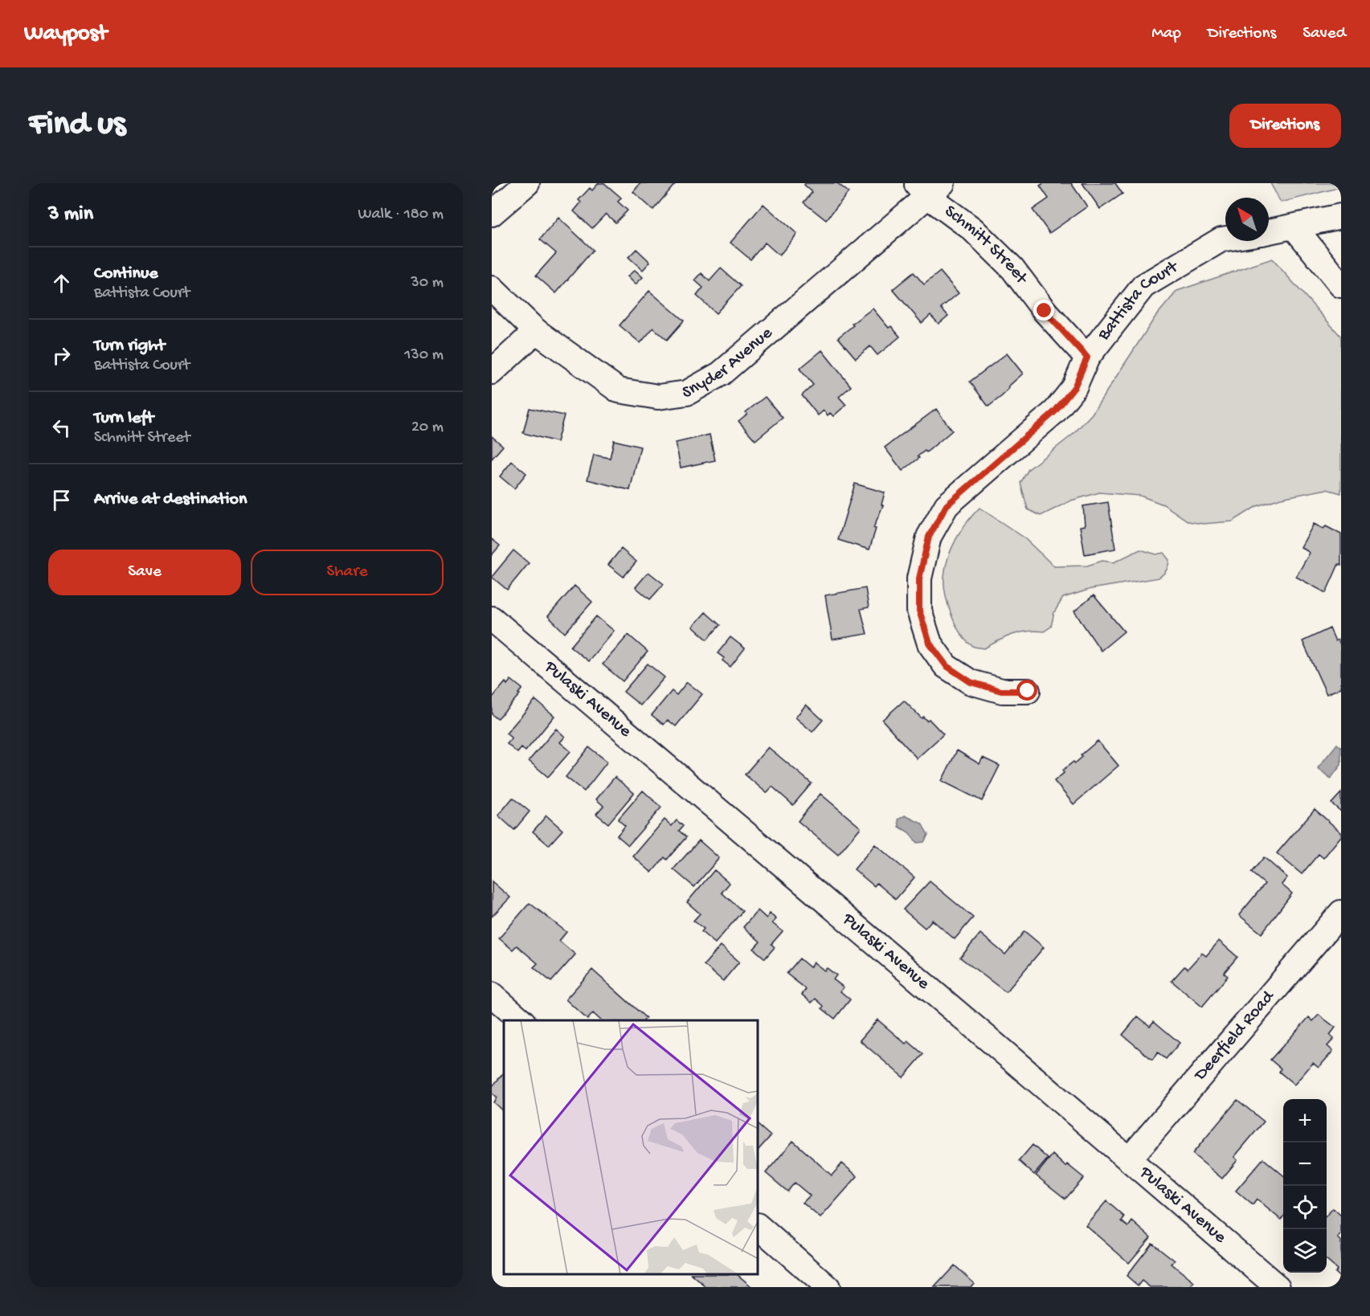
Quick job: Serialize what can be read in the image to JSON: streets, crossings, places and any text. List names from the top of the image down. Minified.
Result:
{"streets":{"street":["Schmitt Street","Battista Court","Snyder Avenue","Pulaski Avenue","Deerfield Road"]},"crossings":[["Schmitt Street","Battista Court"],["Schmitt Street","Snyder Avenue"],["Pulaski Avenue","Deerfield Road"]],"north":"top left","page":{"header":"Waypost","nav":["Map","Directions","Saved"],"buttons":["Directions",["Save","Share"]],"title":"Find us","heading":["3 min","Walk · 180 m"],"list":[["Continue","Battista Court","30 m"],["Turn right","Battista Court","130 m"],["Turn left","Schmitt Street","20 m"],"Arrive at destination"],"map_buttons":["+","−"]}}
